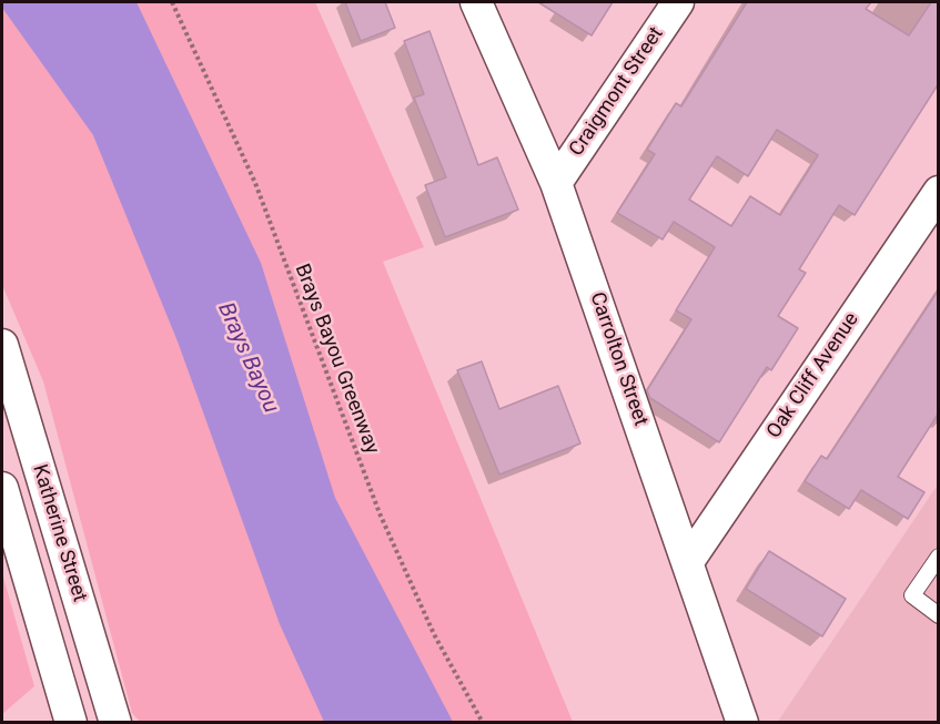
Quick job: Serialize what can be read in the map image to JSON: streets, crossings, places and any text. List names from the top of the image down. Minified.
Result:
{"streets":{"street":["Craigmont Street","Carrolton Street","Oak Cliff Avenue","Katherine Street"],"path":["Brays Bayou Greenway"]},"crossings":[["Craigmont Street","Carrolton Street"],["Carrolton Street","Oak Cliff Avenue"]],"water":["Brays Bayou"]}
